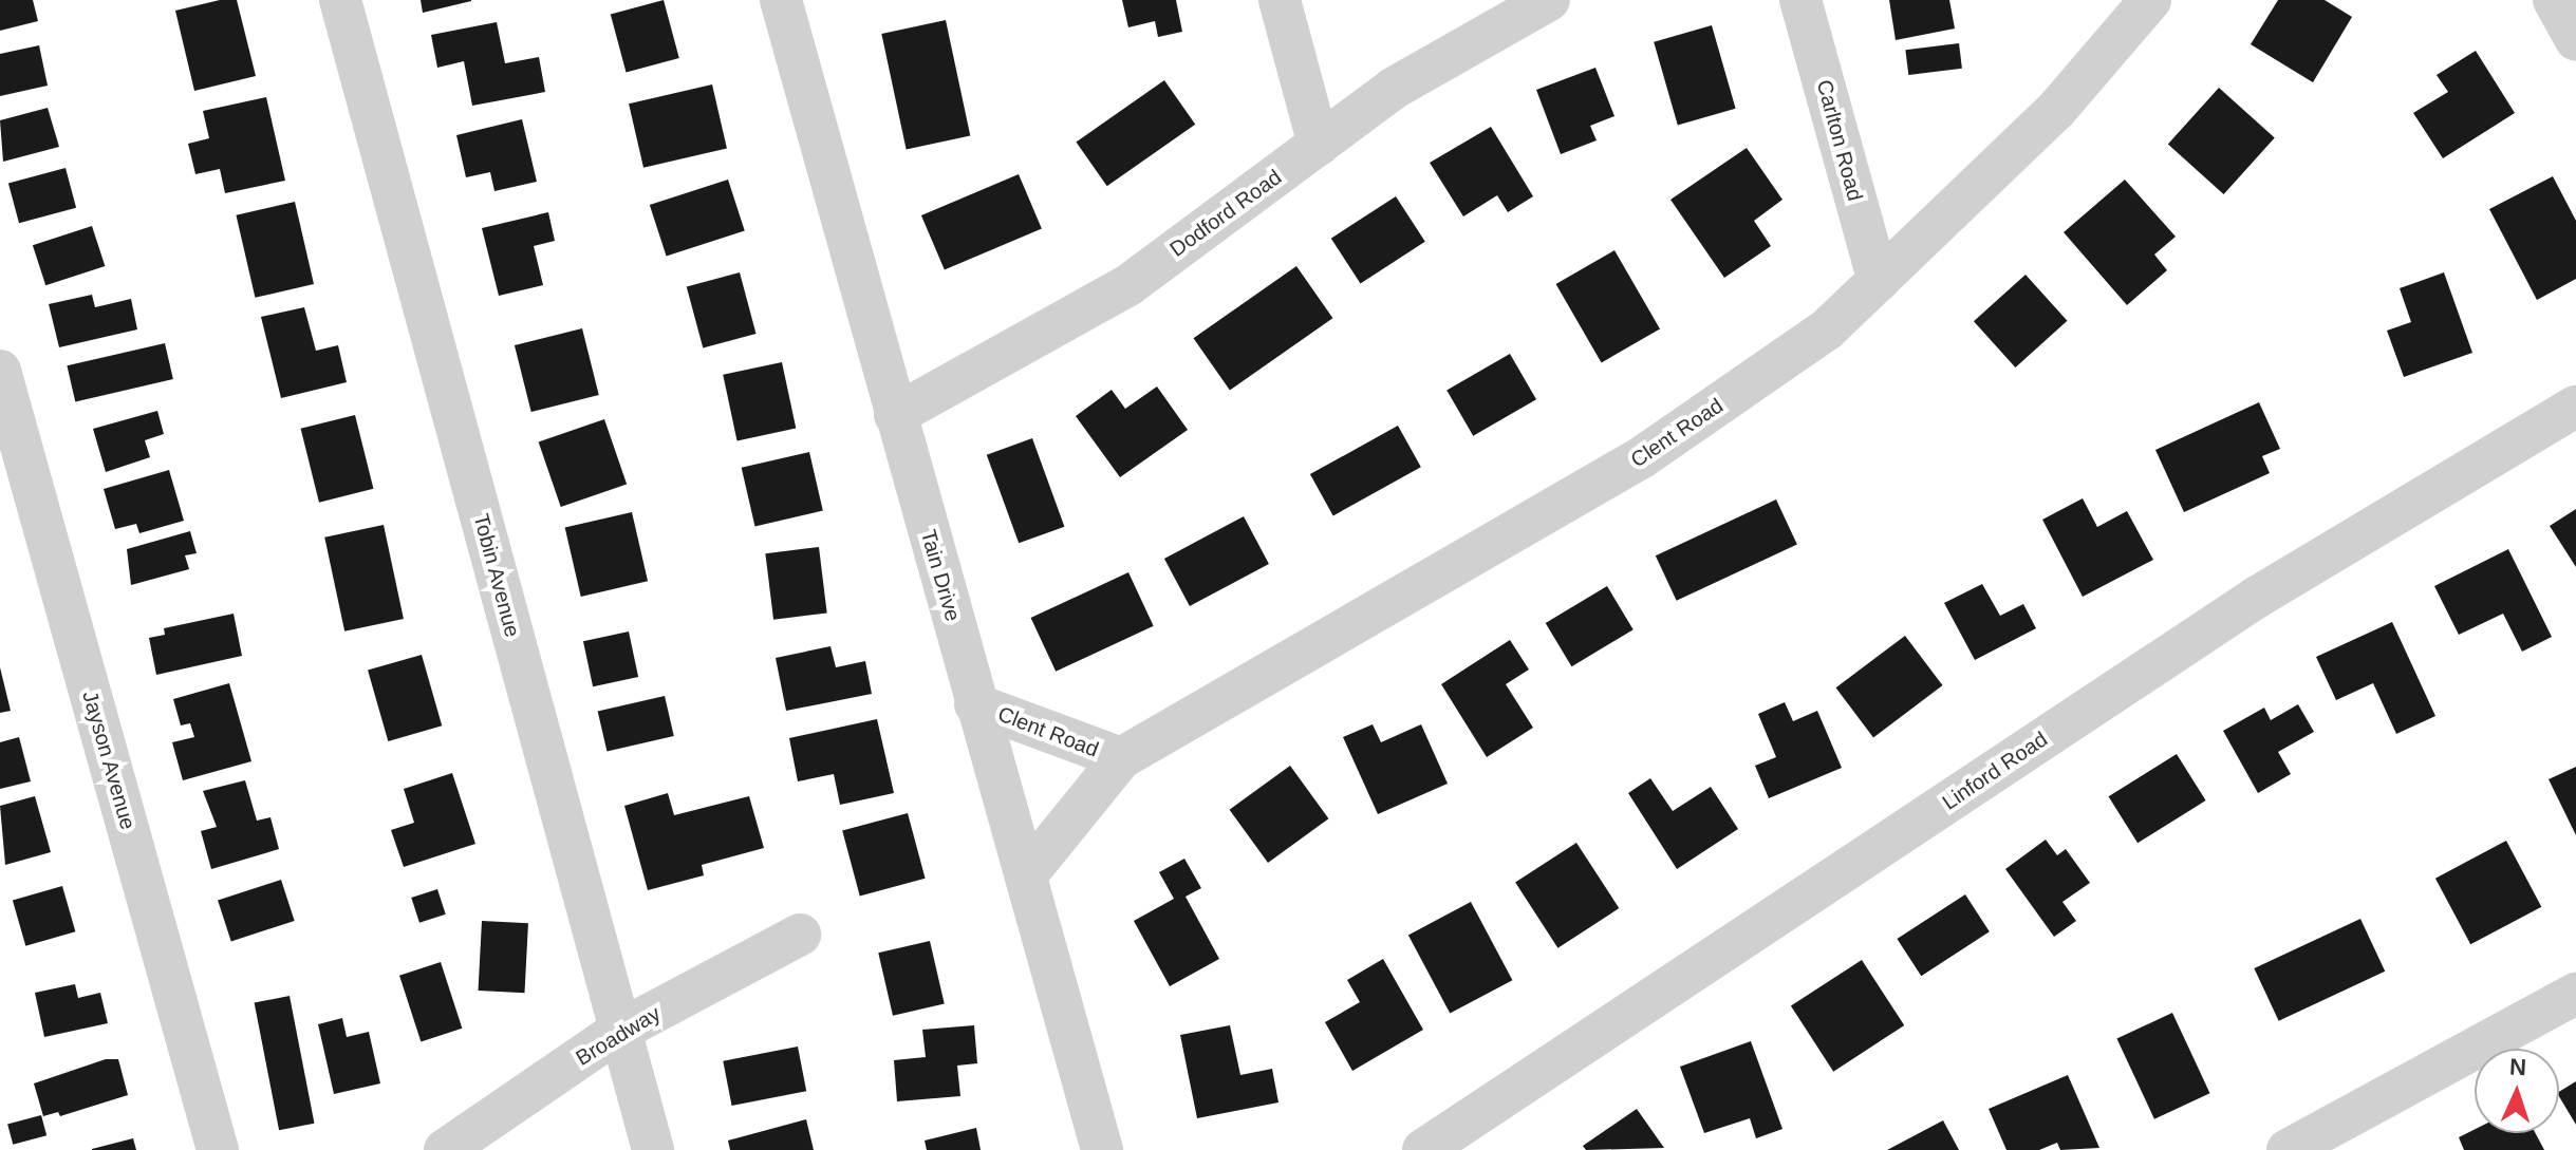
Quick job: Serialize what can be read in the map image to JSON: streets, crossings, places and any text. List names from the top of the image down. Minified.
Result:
{"streets":{"street":["Carlton Road","Dodford Road","Clent Road","Tobin Avenue","Tain Drive","Jayson Avenue","Linford Road","Broadway"]},"crossings":[["Carlton Road","Clent Road"],["Dodford Road","Tain Drive"],["Clent Road","Tain Drive"],["Tobin Avenue","Broadway"]],"north":"top"}
